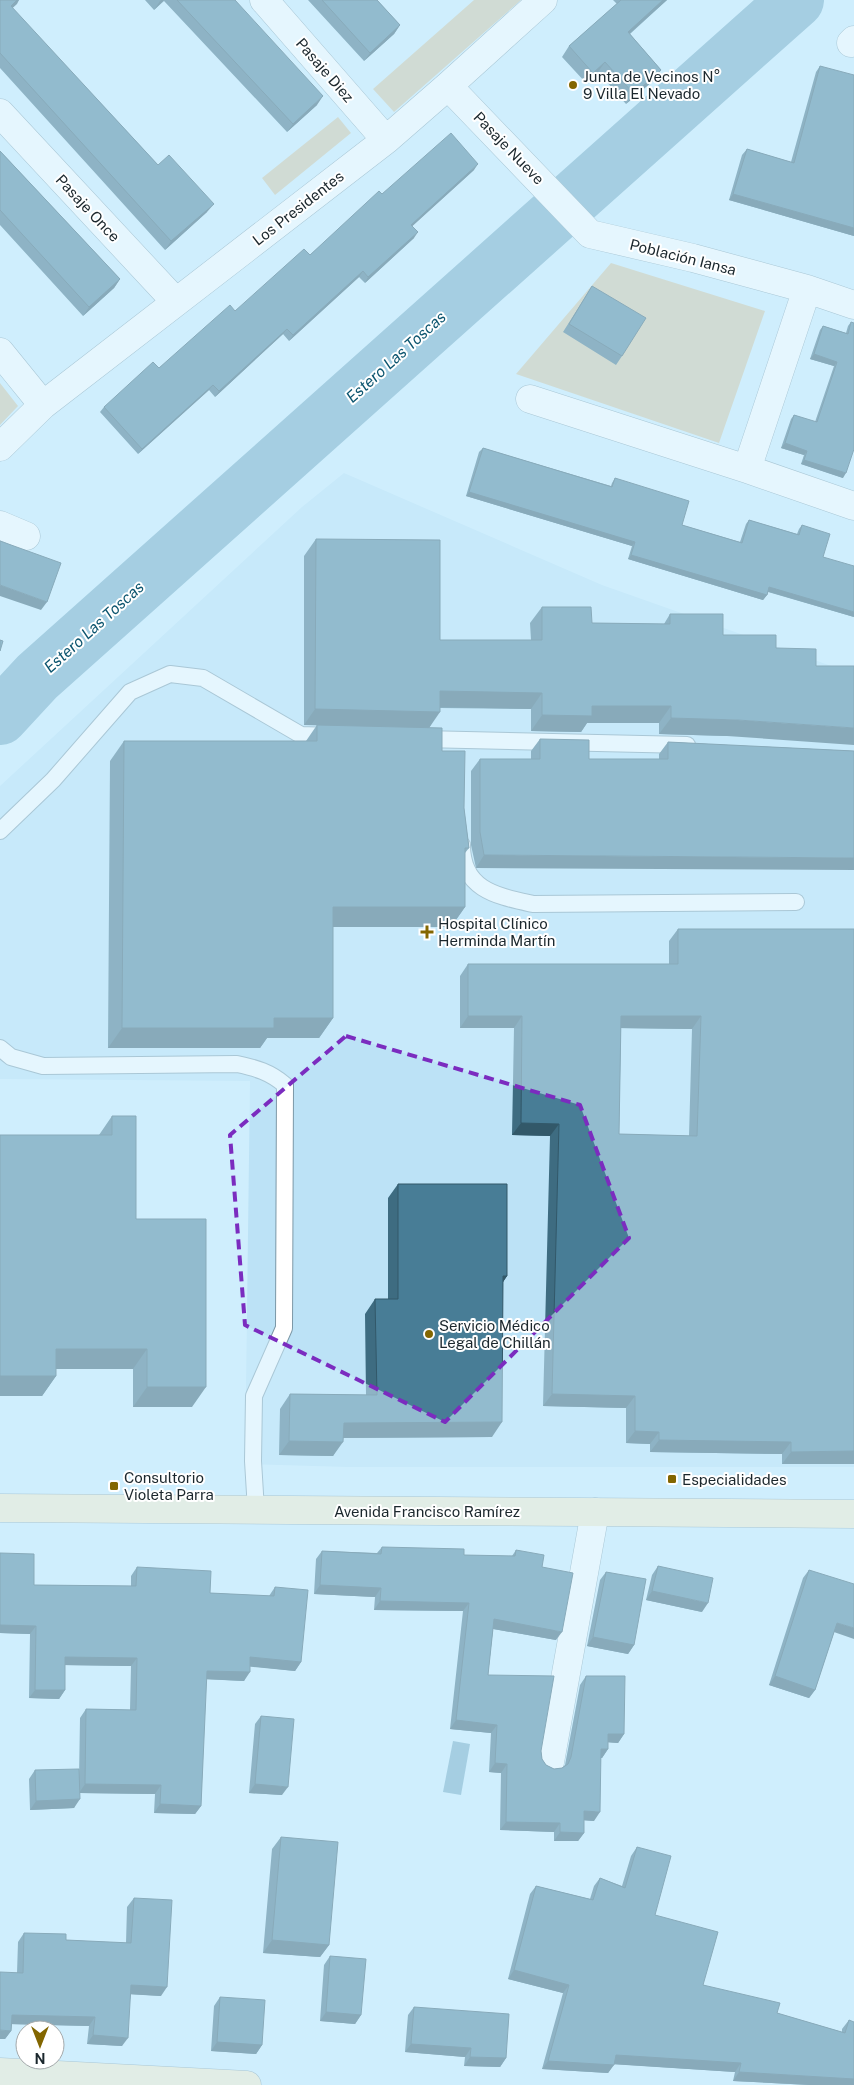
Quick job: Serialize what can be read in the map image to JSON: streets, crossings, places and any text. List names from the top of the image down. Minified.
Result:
{"streets":{"main road":["Avenida Francisco Ramírez"],"street":["Pasaje Diez","Pasaje Nueve","Pasaje Once","Los Presidentes","Población Iansa"]},"crossings":[["Pasaje Diez","Los Presidentes"],["Pasaje Nueve","Los Presidentes"],["Pasaje Nueve","Población Iansa"],["Pasaje Once","Los Presidentes"]],"water":["Estero Las Toscas"],"places":{"other":["Junta de Vecinos N° 9 Villa El Nevado","Servicio Médico Legal de Chillán"],"health":["Hospital Clínico Herminda Martín"],"transit":["Especialidades","Consultorio Violeta Parra"]},"north":"bottom"}
